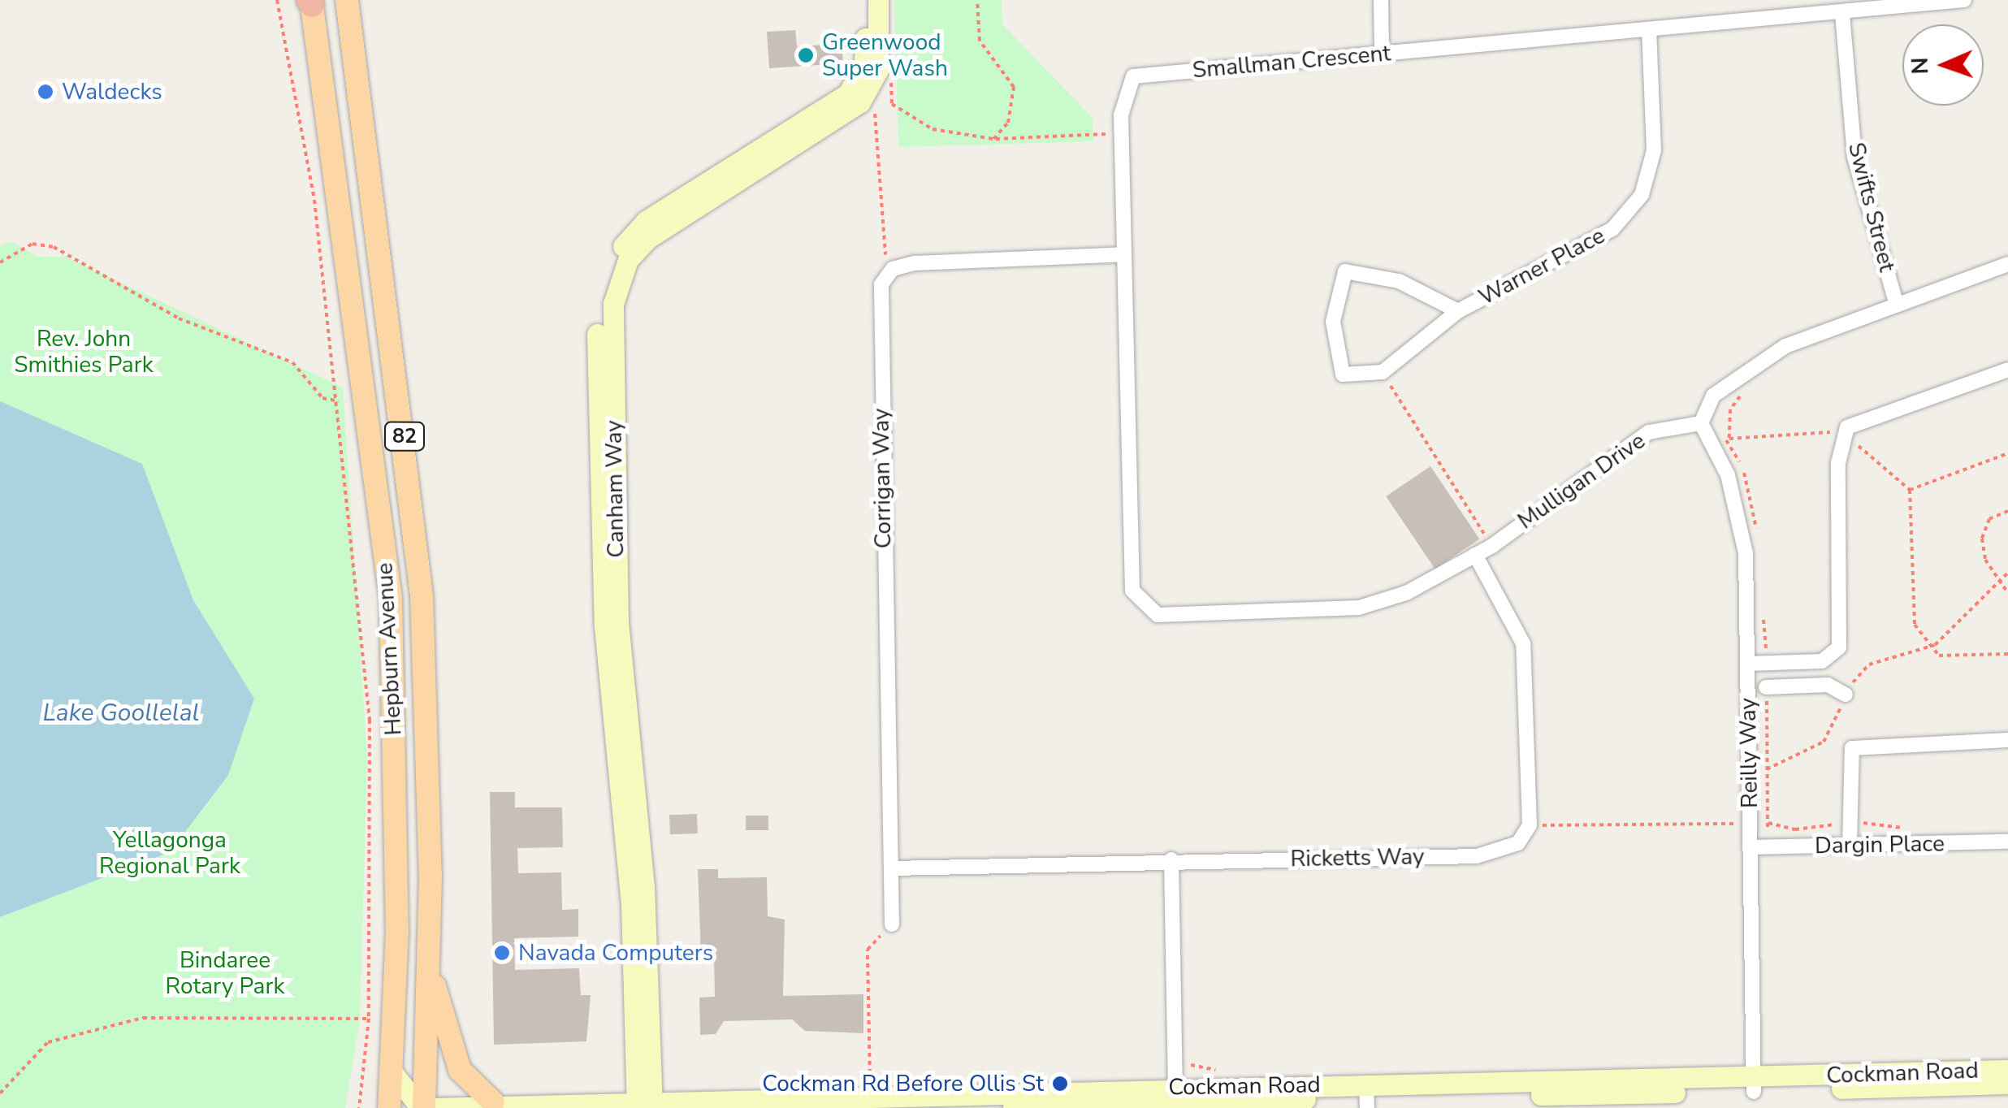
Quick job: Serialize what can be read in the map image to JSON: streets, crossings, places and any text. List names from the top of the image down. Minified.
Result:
{"streets":{"main road":["82","Canham Way","Hepburn Avenue","Cockman Road"],"street":["Smallman Crescent","Swifts Street","Warner Place","Corrigan Way","Mulligan Drive","Reilly Way","Dargin Place","Ricketts Way"]},"crossings":[["Smallman Crescent","Swifts Street"],["Smallman Crescent","Warner Place"],["Smallman Crescent","Mulligan Drive"],["Corrigan Way","Ricketts Way"],["Mulligan Drive","Reilly Way"],["Canham Way","Cockman Road"],["Reilly Way","Dargin Place"],["Reilly Way","Cockman Road"]],"water":["Lake Goollelal"],"parks":["Rev. John Smithies Park","Yellagonga Regional Park","Bindaree Rotary Park"],"places":["Greenwood Super Wash","Waldecks","Navada Computers","Cockman Rd Before Ollis St"],"north":"left"}
